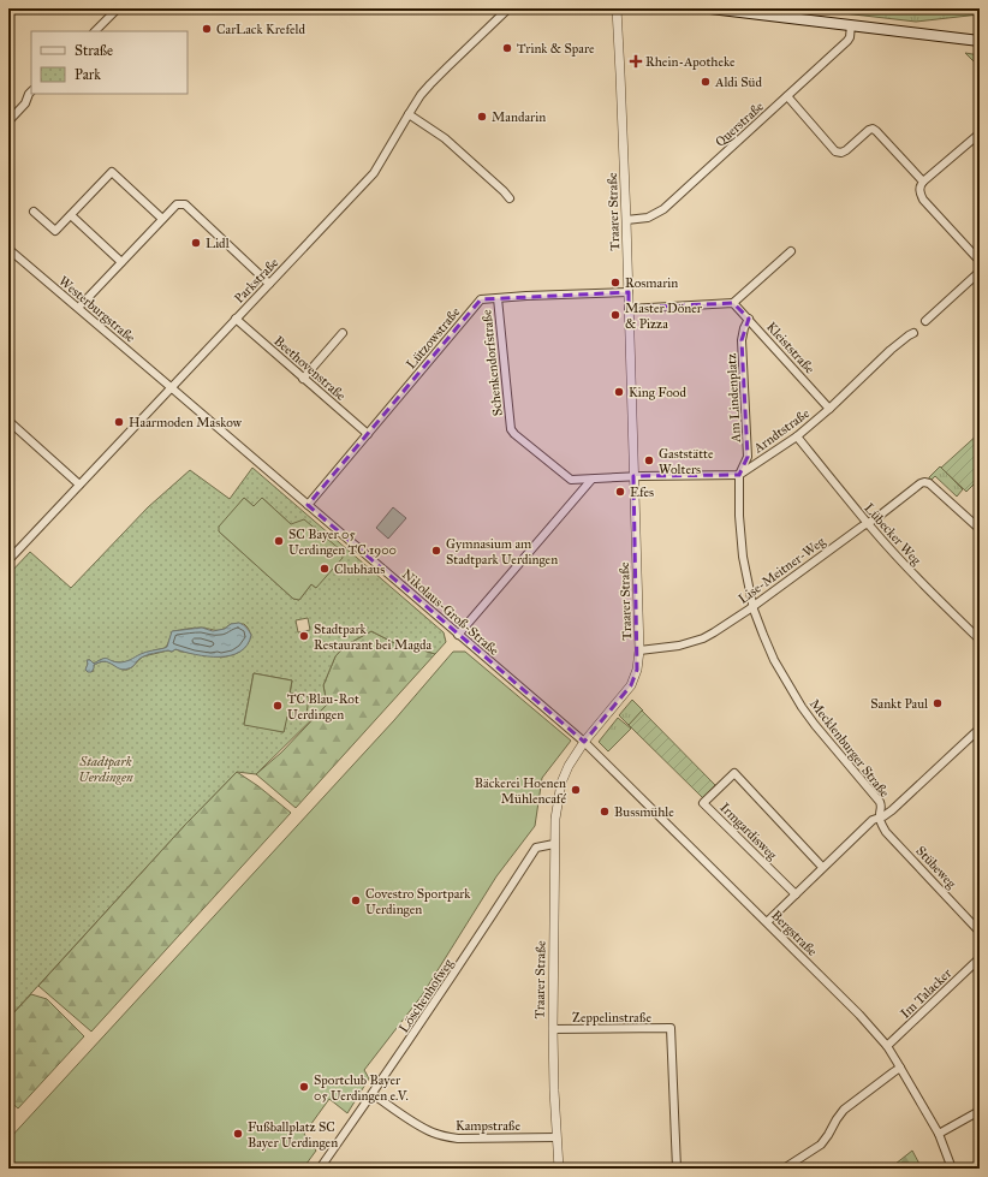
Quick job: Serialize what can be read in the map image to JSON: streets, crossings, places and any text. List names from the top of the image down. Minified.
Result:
{"streets":{"street":["Querstraße","Traarer Straße","Parkstraße","Westerburgstraße","Lützowstraße","Kleiststraße","Schenkendorfstraße","Beethovenstraße","Am Lindenplatz","Arndtstraße","Lübecker Weg","Lise-Meitner-Weg","Nikolaus-Groß-Straße","Mecklenburger Straße","Irmgardisweg","Stübeweg","Bergstraße","Im Talacker","Löschenhofweg","Zeppelinstraße","Kampstraße"]},"crossings":[["Querstraße","Traarer Straße"],["Traarer Straße","Lützowstraße"],["Traarer Straße","Schenkendorfstraße"],["Traarer Straße","Lise-Meitner-Weg"],["Traarer Straße","Nikolaus-Groß-Straße"],["Traarer Straße","Bergstraße"],["Traarer Straße","Löschenhofweg"],["Traarer Straße","Zeppelinstraße"],["Traarer Straße","Kampstraße"],["Parkstraße","Westerburgstraße"],["Parkstraße","Beethovenstraße"],["Parkstraße","Nikolaus-Groß-Straße"],["Westerburgstraße","Nikolaus-Groß-Straße"],["Lützowstraße","Schenkendorfstraße"],["Lützowstraße","Beethovenstraße"],["Lützowstraße","Nikolaus-Groß-Straße"],["Kleiststraße","Am Lindenplatz"],["Kleiststraße","Arndtstraße"],["Am Lindenplatz","Arndtstraße"],["Am Lindenplatz","Mecklenburger Straße"],["Arndtstraße","Lübecker Weg"],["Arndtstraße","Mecklenburger Straße"],["Lübecker Weg","Lise-Meitner-Weg"],["Lise-Meitner-Weg","Mecklenburger Straße"],["Nikolaus-Groß-Straße","Bergstraße"],["Mecklenburger Straße","Stübeweg"],["Bergstraße","Im Talacker"],["Löschenhofweg","Kampstraße"]],"parks":["Stadtpark Uerdingen"],"places":{"other":["CarLack Krefeld","Trink & Spare","Aldi Süd","Mandarin","Lidl","Rosmarin","Master Döner & Pizza","King Food","Haarmoden Maskow","Gaststätte Wolters","Efes","SC Bayer 05 Uerdingen TC 1900","Gymnasium am Stadtpark Uerdingen","Clubhaus","Stadtpark Restaurant bei Magda","Sankt Paul","TC Blau-Rot Uerdingen","Bäckerei Hoenen Mühlencafé","Bussmühle","Covestro Sportpark Uerdingen","Sportclub Bayer 05 Uerdingen e.V.","Fußballplatz SC Bayer Uerdingen"],"health":["Rhein-Apotheke"]},"legend":["Straße","Park"]}
